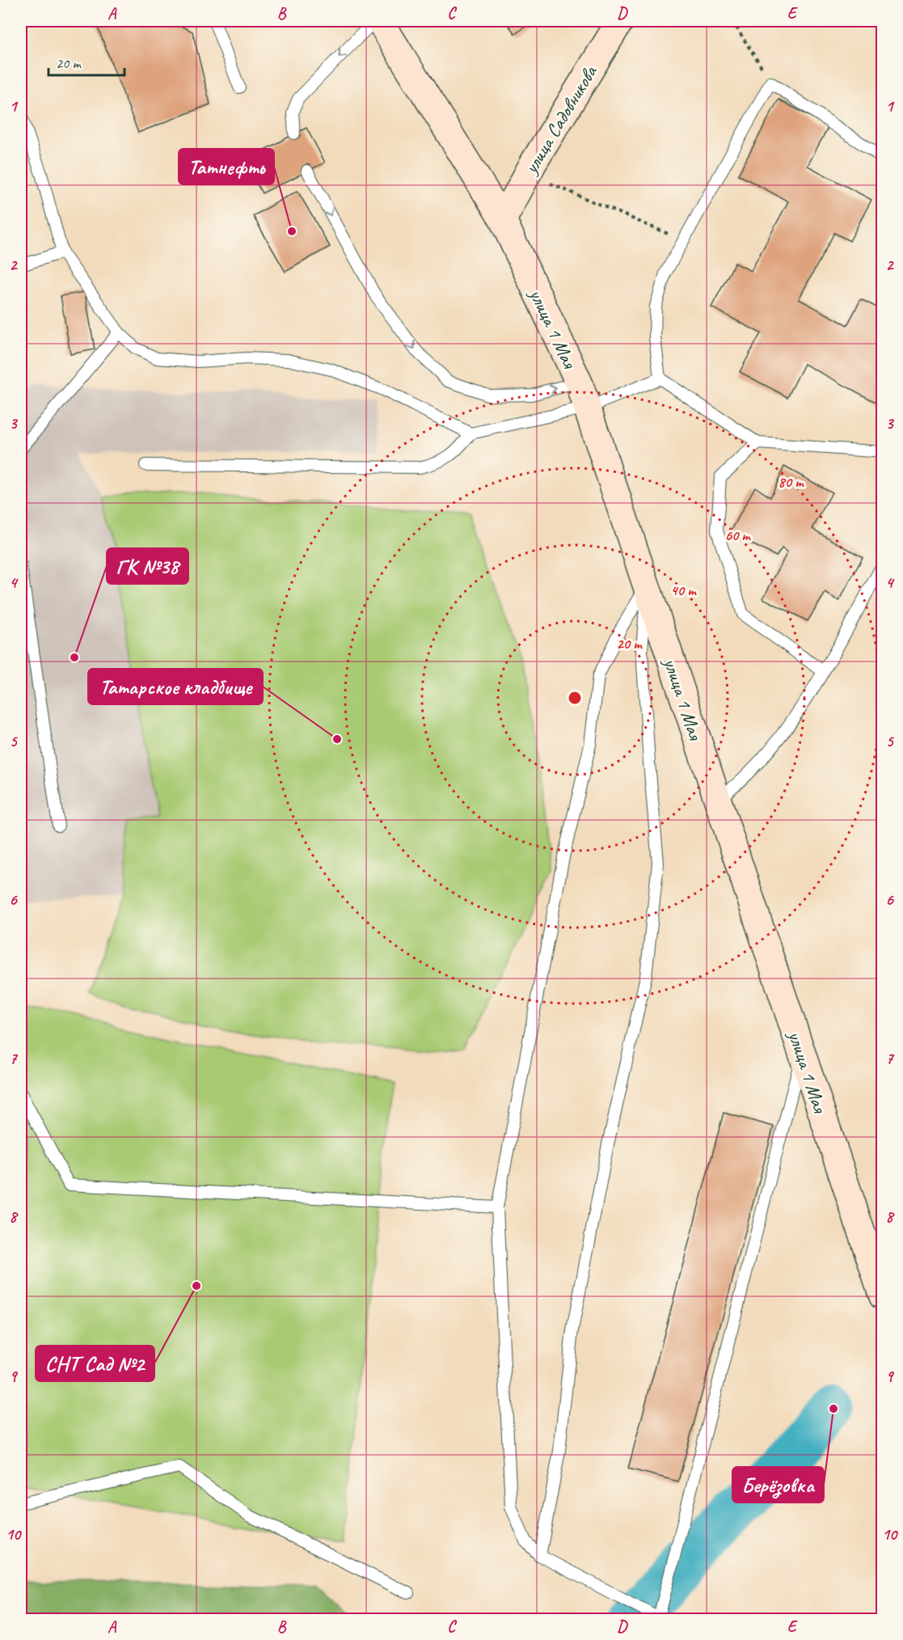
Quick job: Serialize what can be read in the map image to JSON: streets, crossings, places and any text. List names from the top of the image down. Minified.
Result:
{"streets":{"main road":["улица Садовникова","улица 1 Мая"]},"crossings":[["улица Садовникова","улица 1 Мая"]],"places":["Татнефть","ГК №38","Татарское кладбище","СНТ Сад №2","Берёзовка"],"scale_bar":"20 m","grid":{"columns":["A","B","C","D","E"],"rows":["1","2","3","4","5","6","7","8","9","10"]},"rings":["80 m","60 m","40 m","20 m"]}
